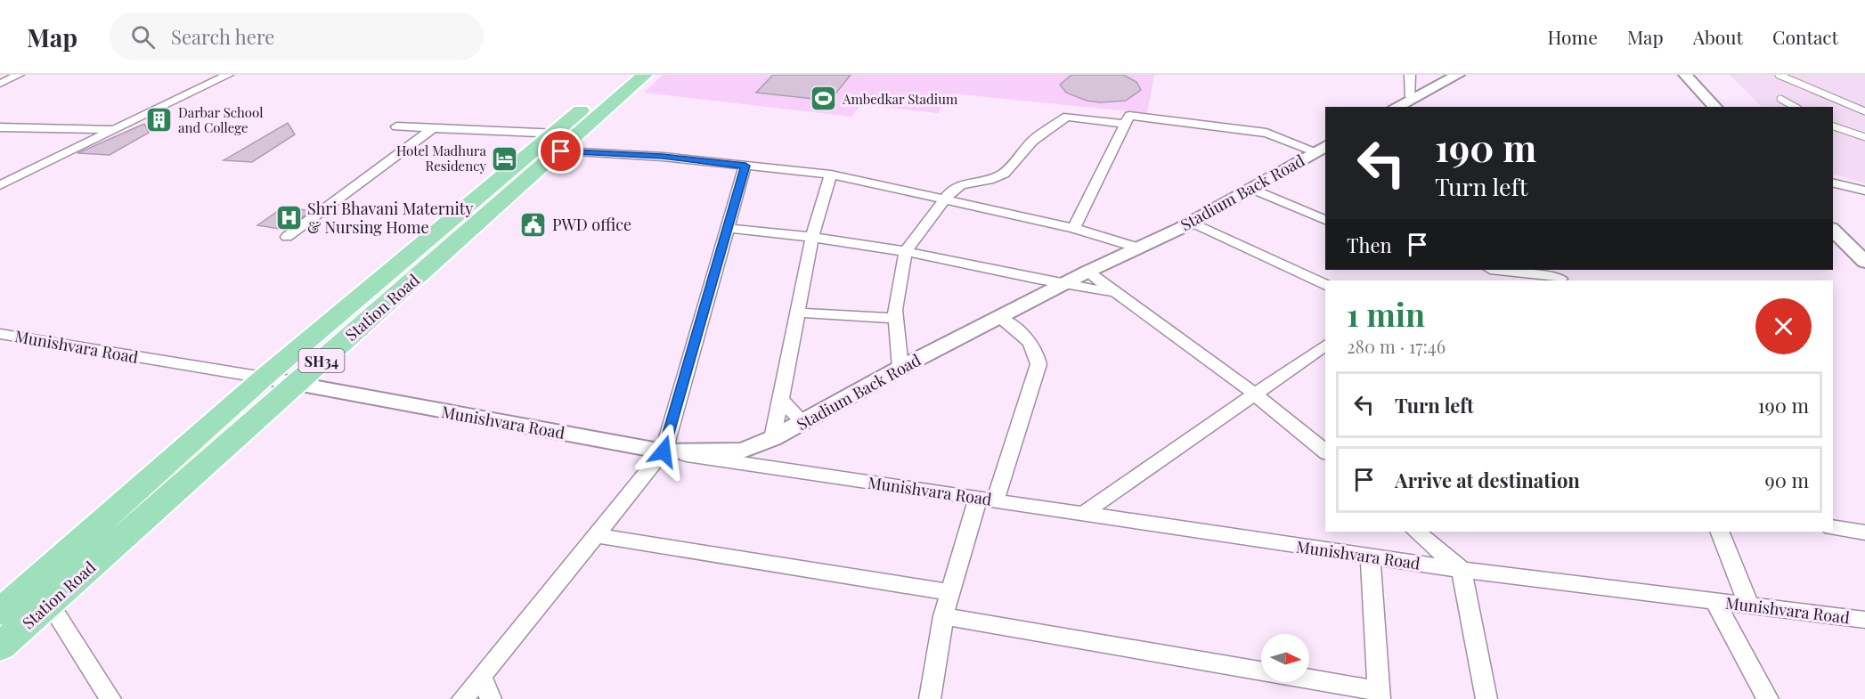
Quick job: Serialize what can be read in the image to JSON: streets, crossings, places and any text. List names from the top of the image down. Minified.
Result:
{"streets":{"main road":["Station Road","SH34"],"street":["Stadium Back Road","Munishvara Road"]},"crossings":[["Stadium Back Road","Munishvara Road"],["Station Road","Munishvara Road"]],"places":{"sports":["Ambedkar Stadium"],"building":["Darbar School and College"],"hotel":["Hotel Madhura Residency"],"hospital":["Shri Bhavani Maternity & Nursing Home"],"public building":["PWD office"]},"north":"right","page":{"header":"Map","search":"Search here","nav":["Home","Map","About","Contact"],"turn":["190 m","Turn left"],"then":"Then","heading":["1 min","280 m · 17:46"],"list":[{"name":"Turn left","value":"190 m"},{"name":"Arrive at destination","value":"90 m"}]}}
